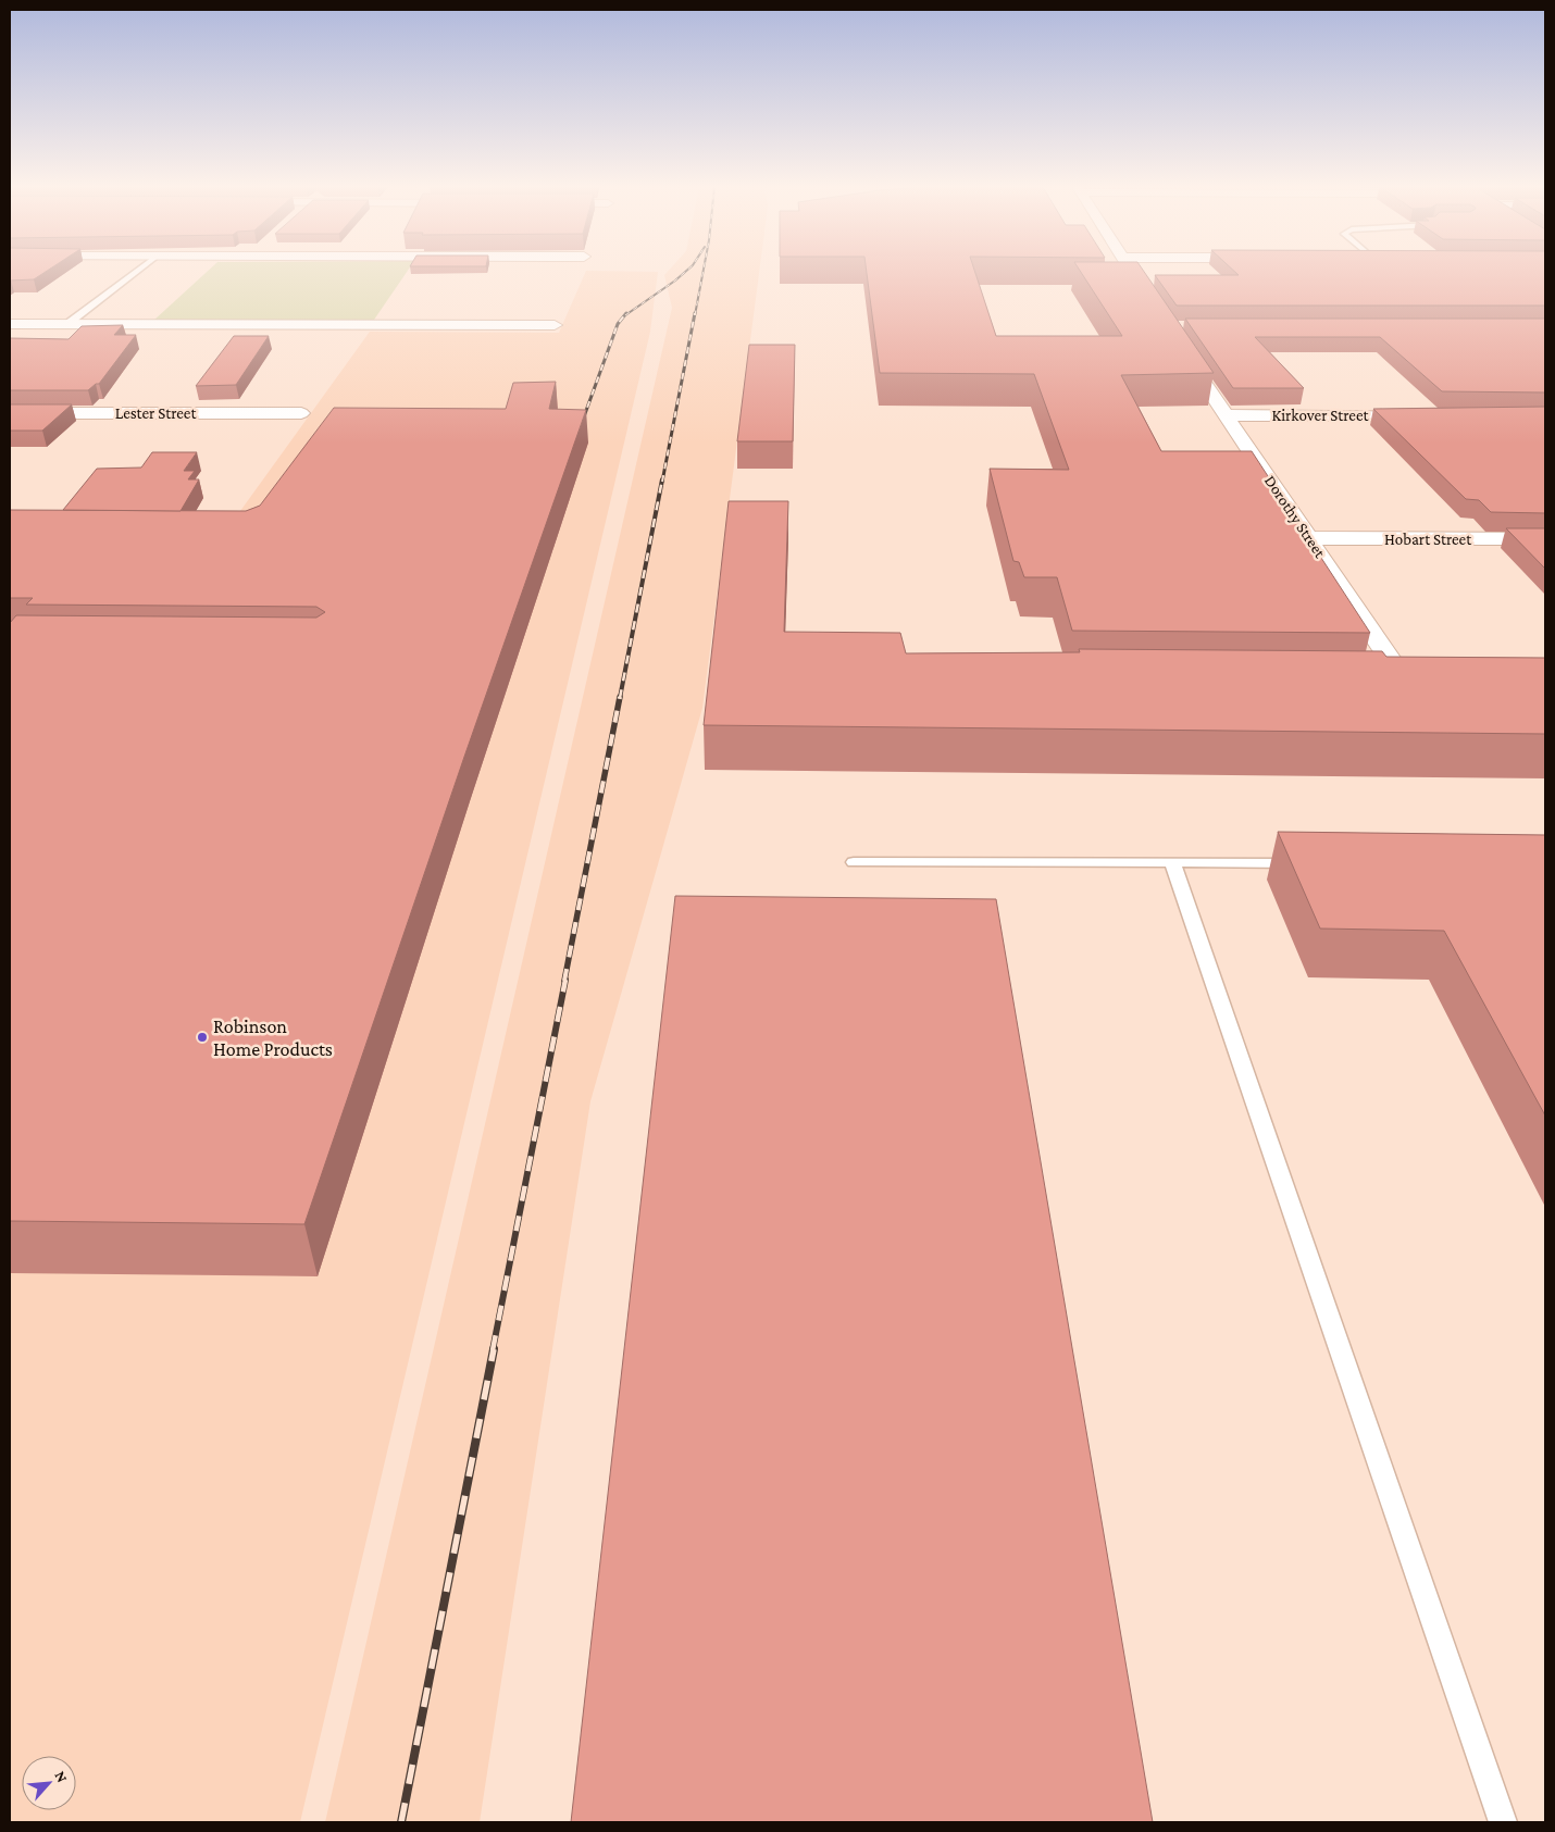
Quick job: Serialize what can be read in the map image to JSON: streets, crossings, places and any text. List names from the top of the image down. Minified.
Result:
{"streets":{"street":["Lester Street","Kirkover Street","Dorothy Street","Hobart Street"]},"crossings":[["Kirkover Street","Dorothy Street"],["Dorothy Street","Hobart Street"]],"places":["Robinson Home Products"],"north":"top right"}
